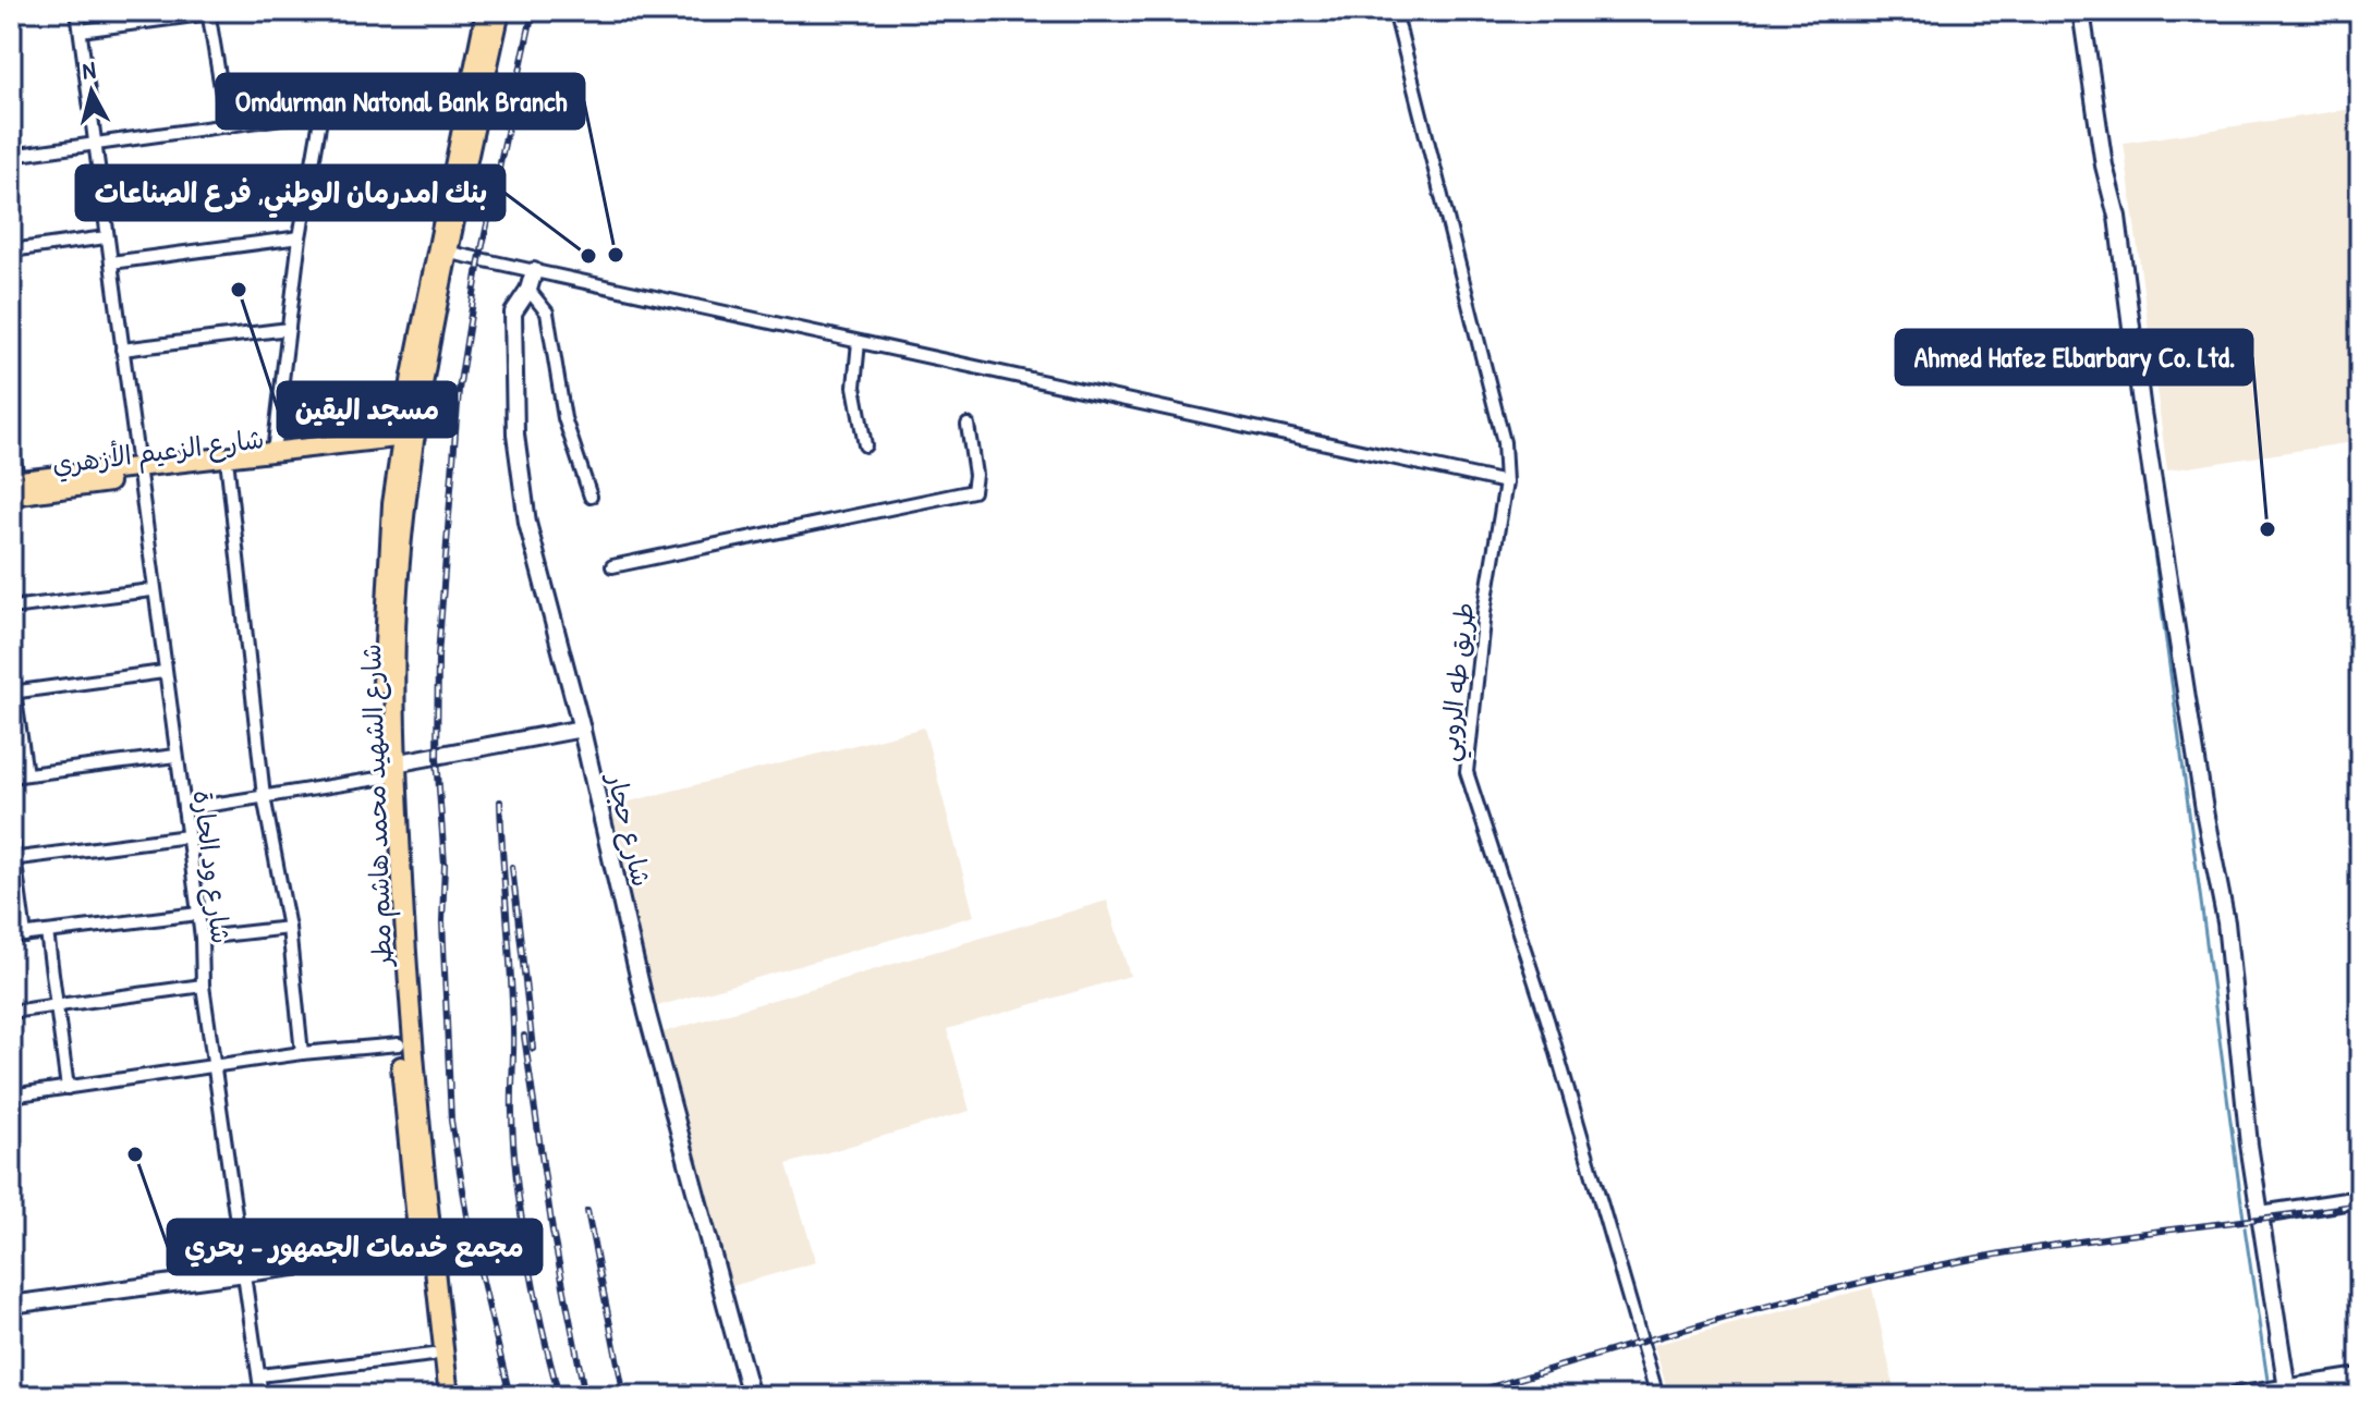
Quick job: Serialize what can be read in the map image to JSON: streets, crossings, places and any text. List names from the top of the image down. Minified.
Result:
{"streets":{"main road":["شارع الزعيم الأزهري","شارع الشهيد محمد هاشم مطر"],"street":["طريق طه الروبي","شارع حجار","شارع ود الحارة"]},"crossings":[["شارع الزعيم الأزهري","شارع الشهيد محمد هاشم مطر"],["شارع الزعيم الأزهري","شارع ود الحارة"]],"places":["Omdurman Natonal Bank Branch","بنك امدرمان الوطني, فرع الصناعات","مسجد اليقين","Ahmed Hafez Elbarbary Co. Ltd.","مجمع خدمات الجمهور - بحري"],"north":"top"}
